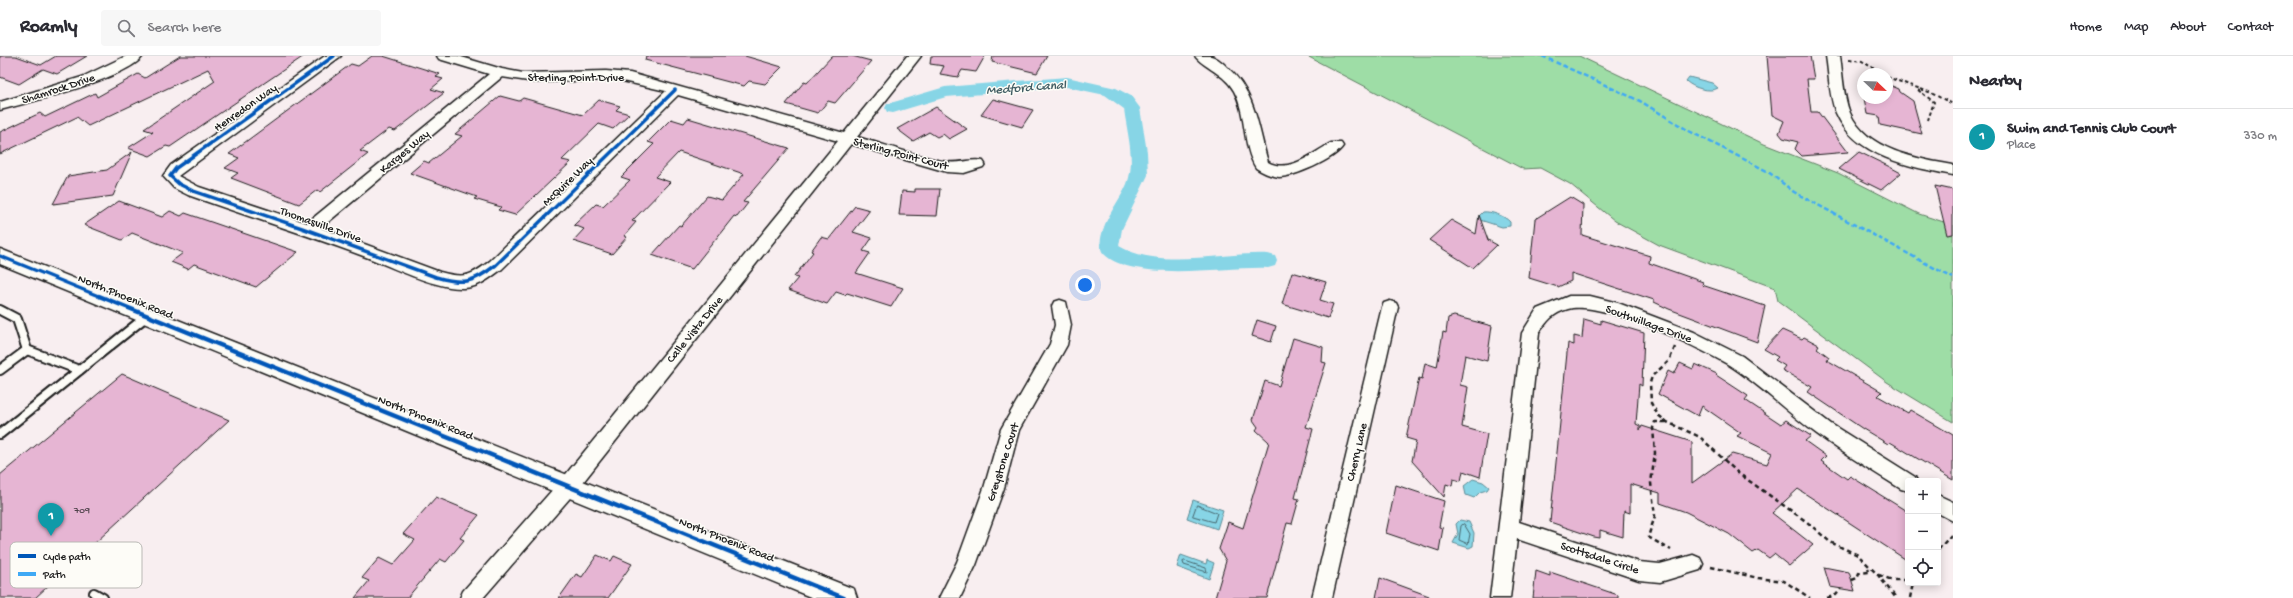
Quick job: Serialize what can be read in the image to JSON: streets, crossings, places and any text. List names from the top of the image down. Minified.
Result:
{"streets":{"main road":["North Phoenix Road"],"street":["Sterling Point Drive","Shamrock Drive","Henredon Way","Karges Way","Sterling Point Court","McQuire Way","Thomasville Drive","Southvillage Drive","Calle Vista Drive","Cherry Lane","Greystone Court","Scottsdale Circle"]},"crossings":[["Sterling Point Drive","Karges Way"],["Sterling Point Drive","Sterling Point Court"],["Sterling Point Drive","McQuire Way"],["Sterling Point Drive","Calle Vista Drive"],["Henredon Way","Thomasville Drive"],["Karges Way","Thomasville Drive"],["Sterling Point Court","Calle Vista Drive"],["McQuire Way","Thomasville Drive"],["North Phoenix Road","Calle Vista Drive"],["Southvillage Drive","Scottsdale Circle"]],"water":["Medford Canal"],"house_numbers":["709"],"legend":["Cycle path","Path"],"north":"bottom right","page":{"header":"Roamly","search":"Search here","nav":["Home","Map","About","Contact"],"heading":"Nearby","list":[{"mark":"1","name":"Swim and Tennis Club Court","note":"Place","value":"330 m"}],"map_buttons":["+","−"],"pins":"1"}}
